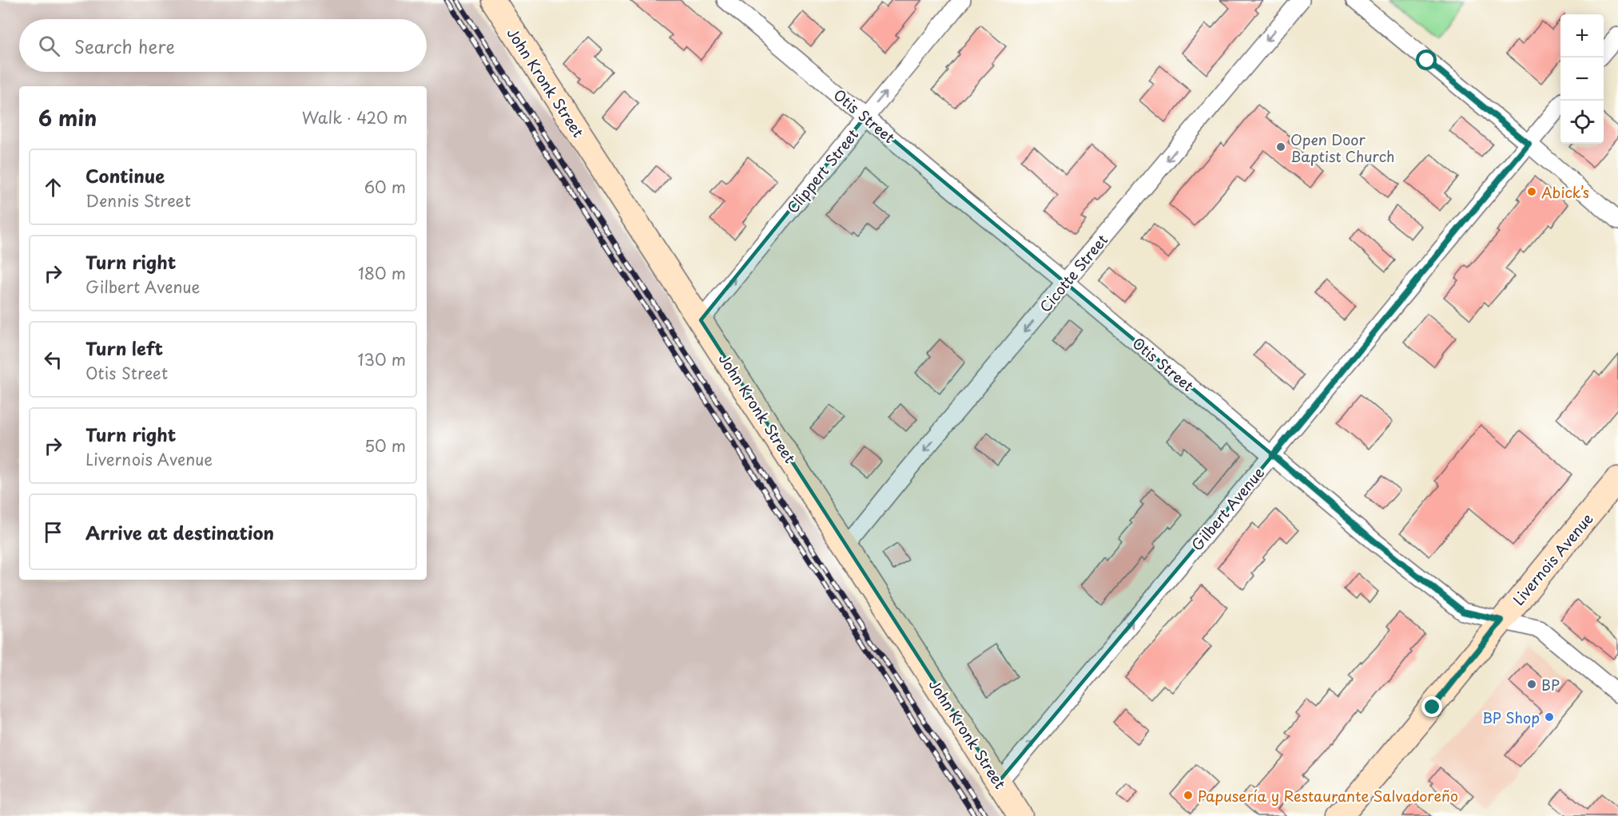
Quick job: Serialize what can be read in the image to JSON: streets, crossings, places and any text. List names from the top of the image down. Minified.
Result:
{"streets":{"street":["John Kronk Street","Otis Street","Clippert Street","Cicotte Street","Gilbert Avenue","Livernois Avenue"]},"crossings":[["John Kronk Street","Clippert Street"],["John Kronk Street","Cicotte Street"],["John Kronk Street","Gilbert Avenue"],["Otis Street","Clippert Street"],["Otis Street","Cicotte Street"],["Otis Street","Gilbert Avenue"],["Otis Street","Livernois Avenue"]],"one_way":["Clippert Street","Cicotte Street","Gilbert Avenue"],"places":["Open Door Baptist Church","Abick’s","BP","BP Shop","Papusería y Restaurante Salvadoreño"],"page":{"map_buttons":["+","−"],"search":"Search here","heading":["6 min","Walk · 420 m"],"list":[["Continue","Dennis Street","60 m"],["Turn right","Gilbert Avenue","180 m"],["Turn left","Otis Street","130 m"],["Turn right","Livernois Avenue","50 m"],"Arrive at destination"]}}
